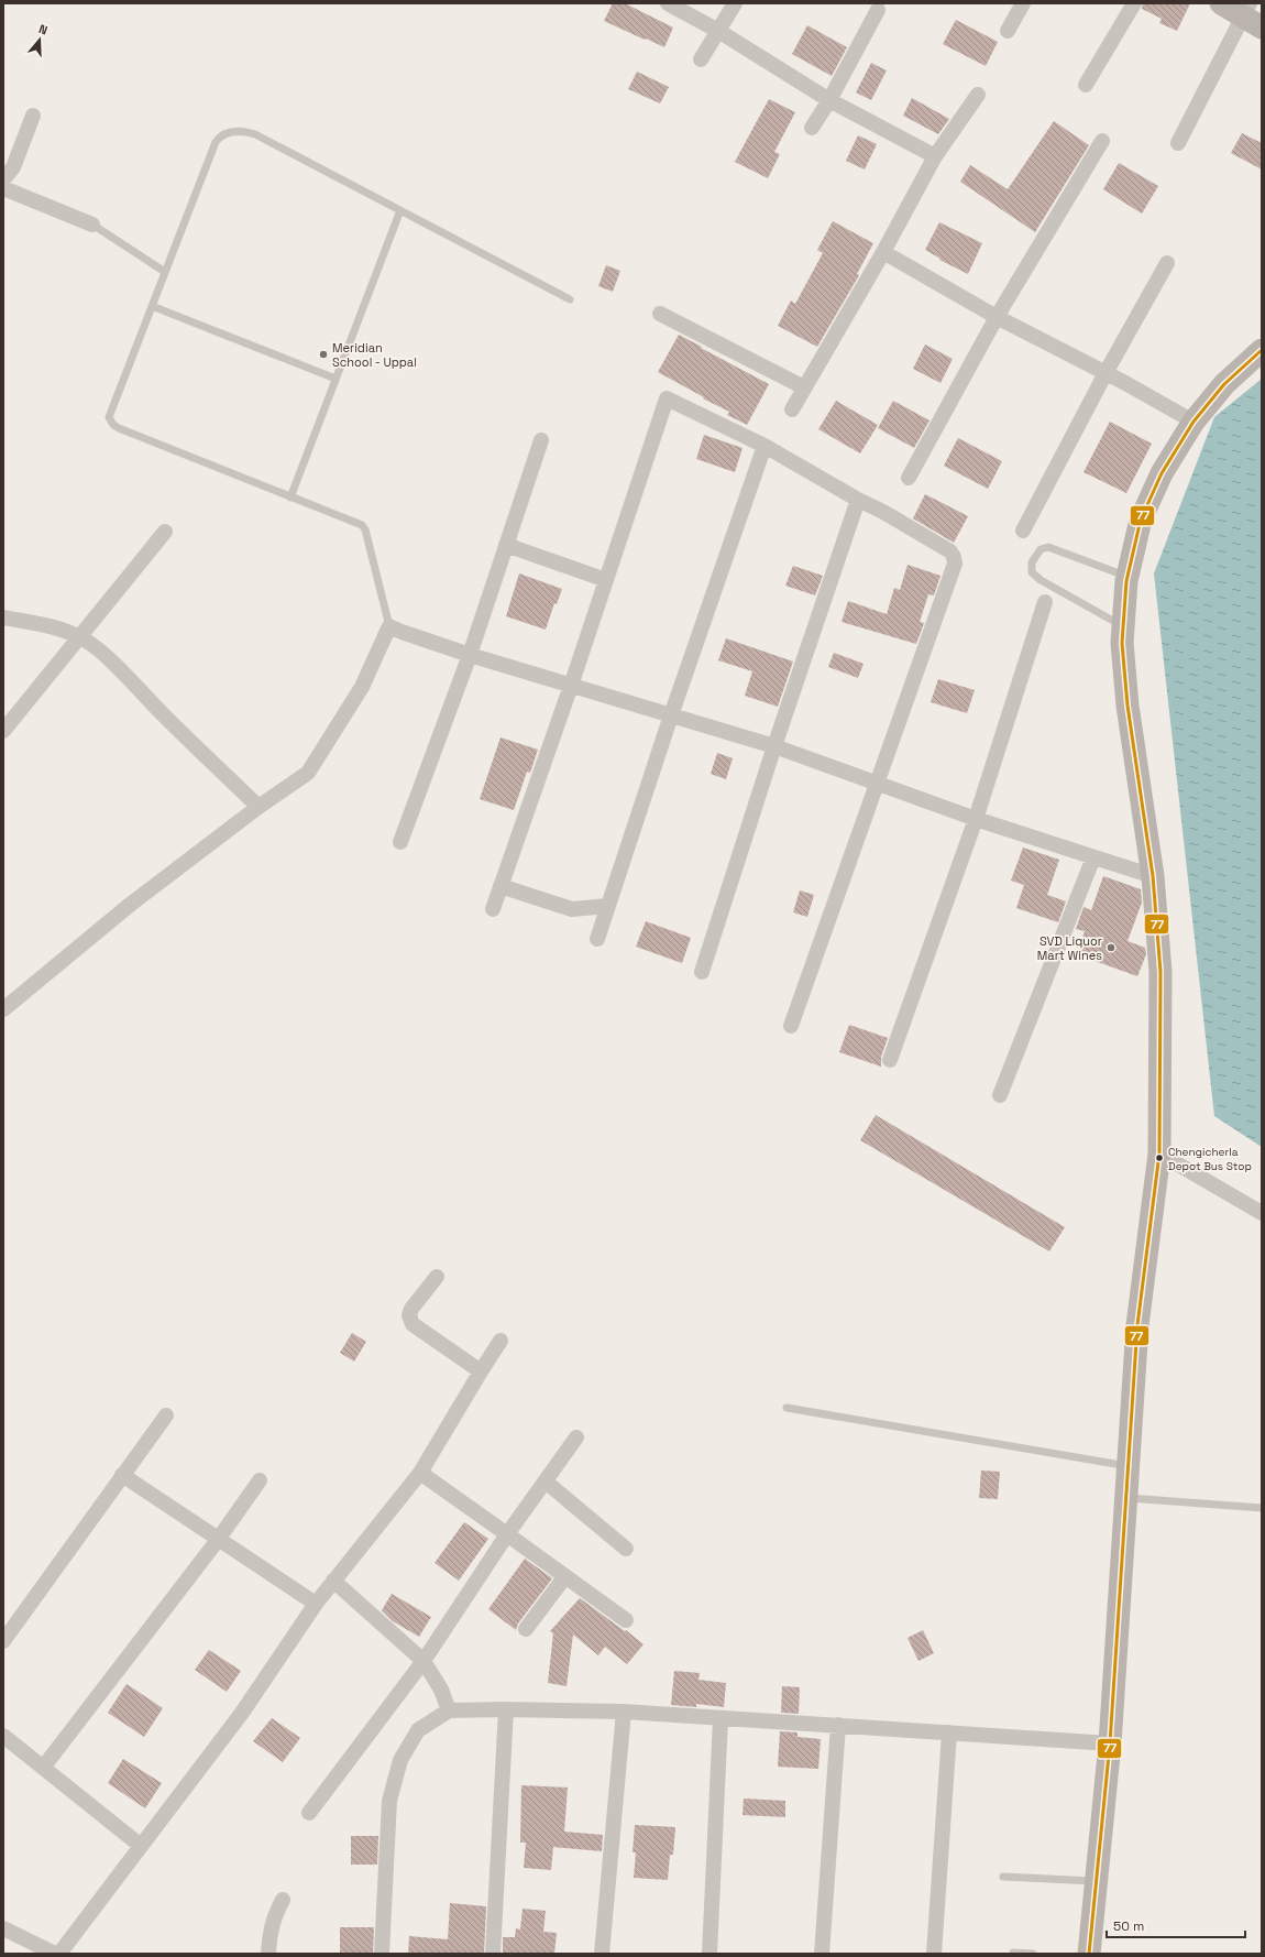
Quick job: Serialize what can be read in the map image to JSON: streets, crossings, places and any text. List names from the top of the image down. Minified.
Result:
{"places":["Meridian School - Uppal","SVD Liquor Mart Wines","Chengicherla Depot Bus Stop"],"lines":["transit line 77"],"scale_bar":"50 m","north":"top"}
